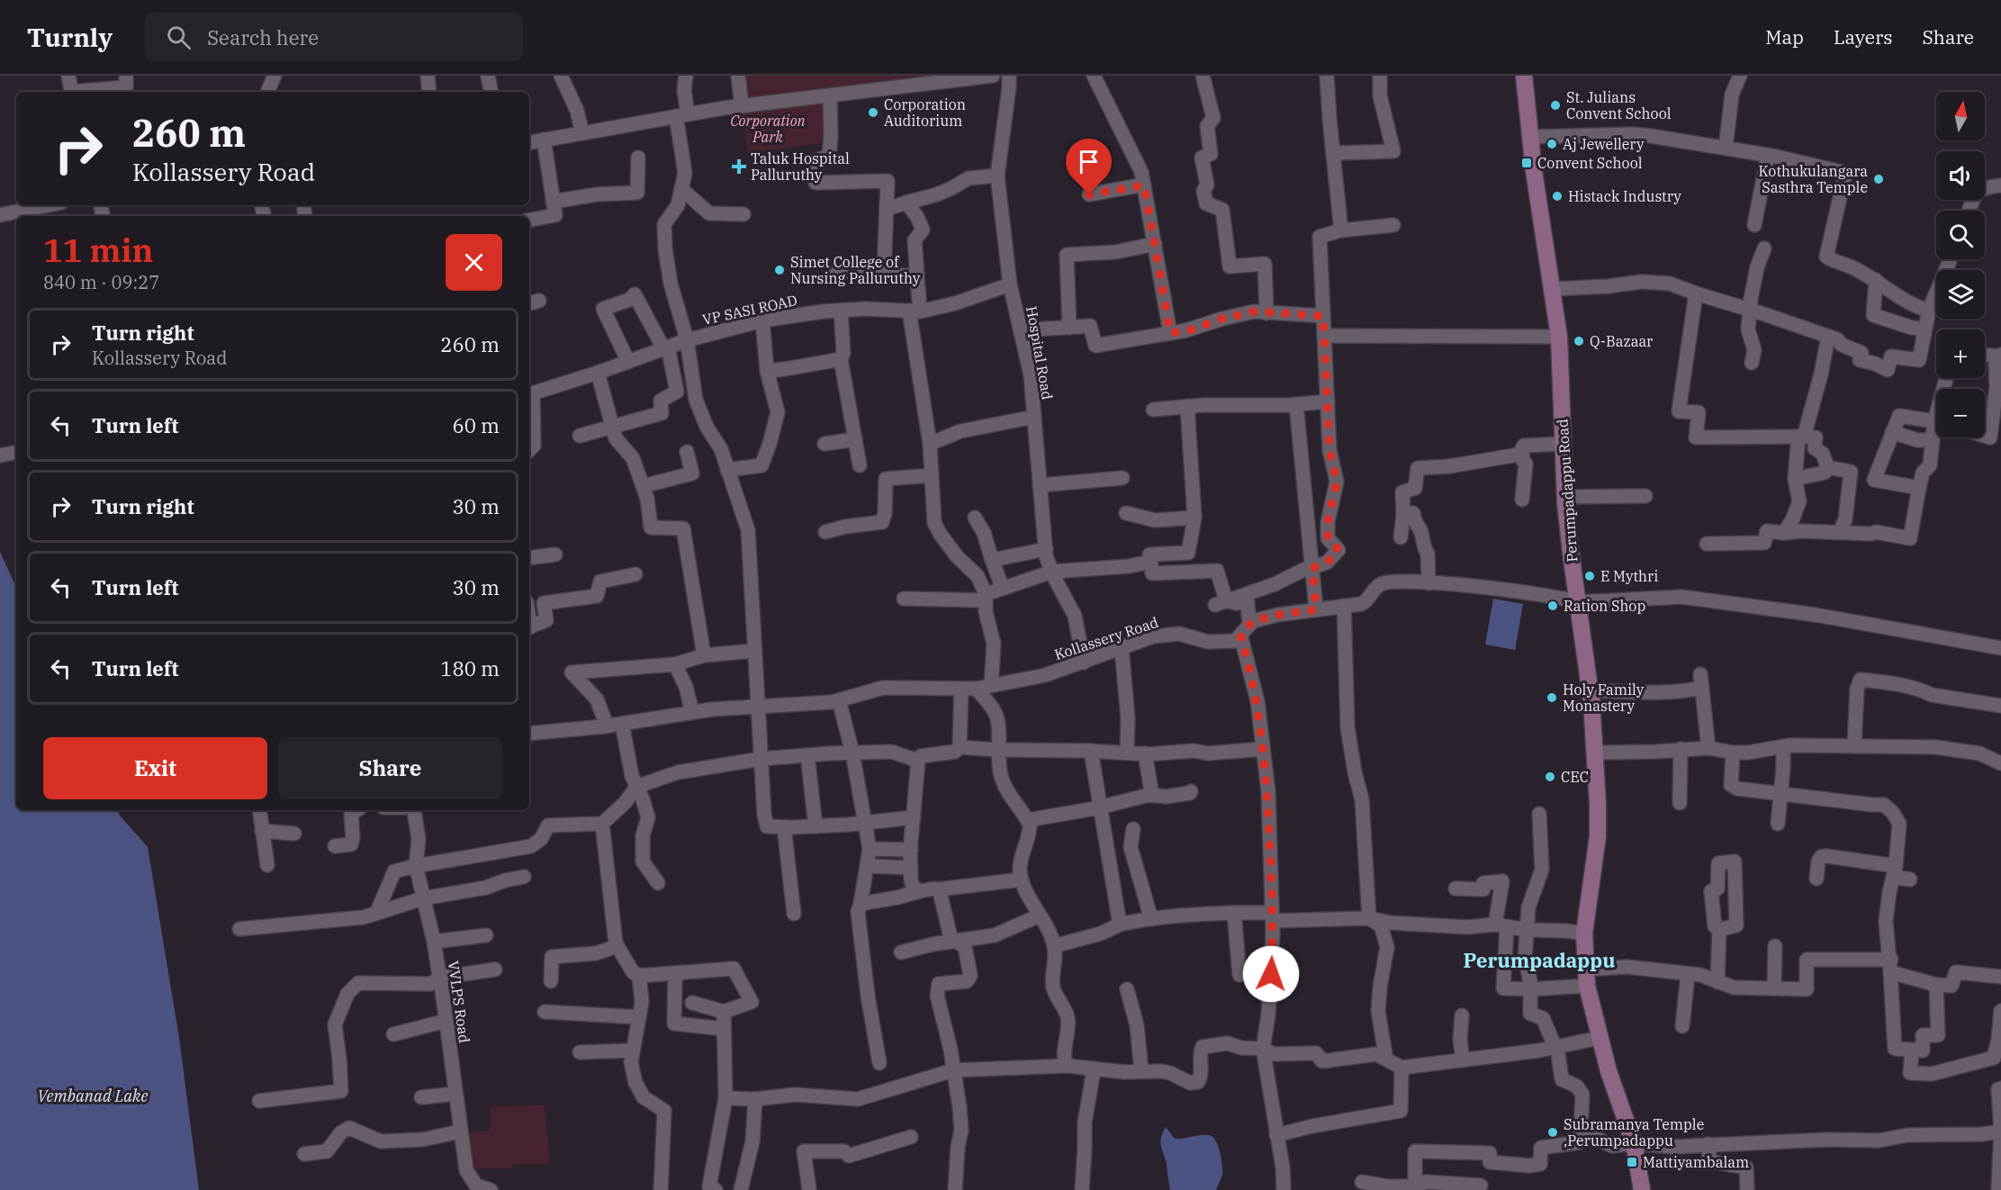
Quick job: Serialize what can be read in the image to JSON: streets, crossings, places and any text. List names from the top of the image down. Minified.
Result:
{"streets":{"main road":["Perumpadappu Road"],"street":["VP SASI ROAD","Hospital Road","Kollassery Road","VVLPS Road"]},"crossings":[["VP SASI ROAD","Hospital Road"],["Hospital Road","Kollassery Road"],["Perumpadappu Road","Kollassery Road"]],"districts":["Perumpadappu"],"water":["Vembanad Lake"],"parks":["Corporation Park"],"places":{"other":["St. Julians Convent School","Corporation Auditorium","Aj Jewellery","Kothukulangara Sasthra Temple","Histack Industry","Simet College of Nursing Palluruthy","Q-Bazaar","E Mythri","Ration Shop","Holy Family Monastery","CEC","Subramanya Temple ,Perumpadappu"],"transit":["Convent School","Mattiyambalam"],"health":["Taluk Hospital Palluruthy"]},"north":"top","page":{"header":"Turnly","search":"Search here","nav":["Map","Layers","Share"],"map_buttons":["+","−"],"turn":["260 m","Kollassery Road"],"heading":["11 min","840 m · 09:27"],"list":[{"name":"Turn right","note":"Kollassery Road","value":"260 m"},{"name":"Turn left","value":"60 m"},{"name":"Turn right","value":"30 m"},{"name":"Turn left","value":"30 m"},{"name":"Turn left","value":"180 m"}],"buttons":["Exit","Share"]}}
